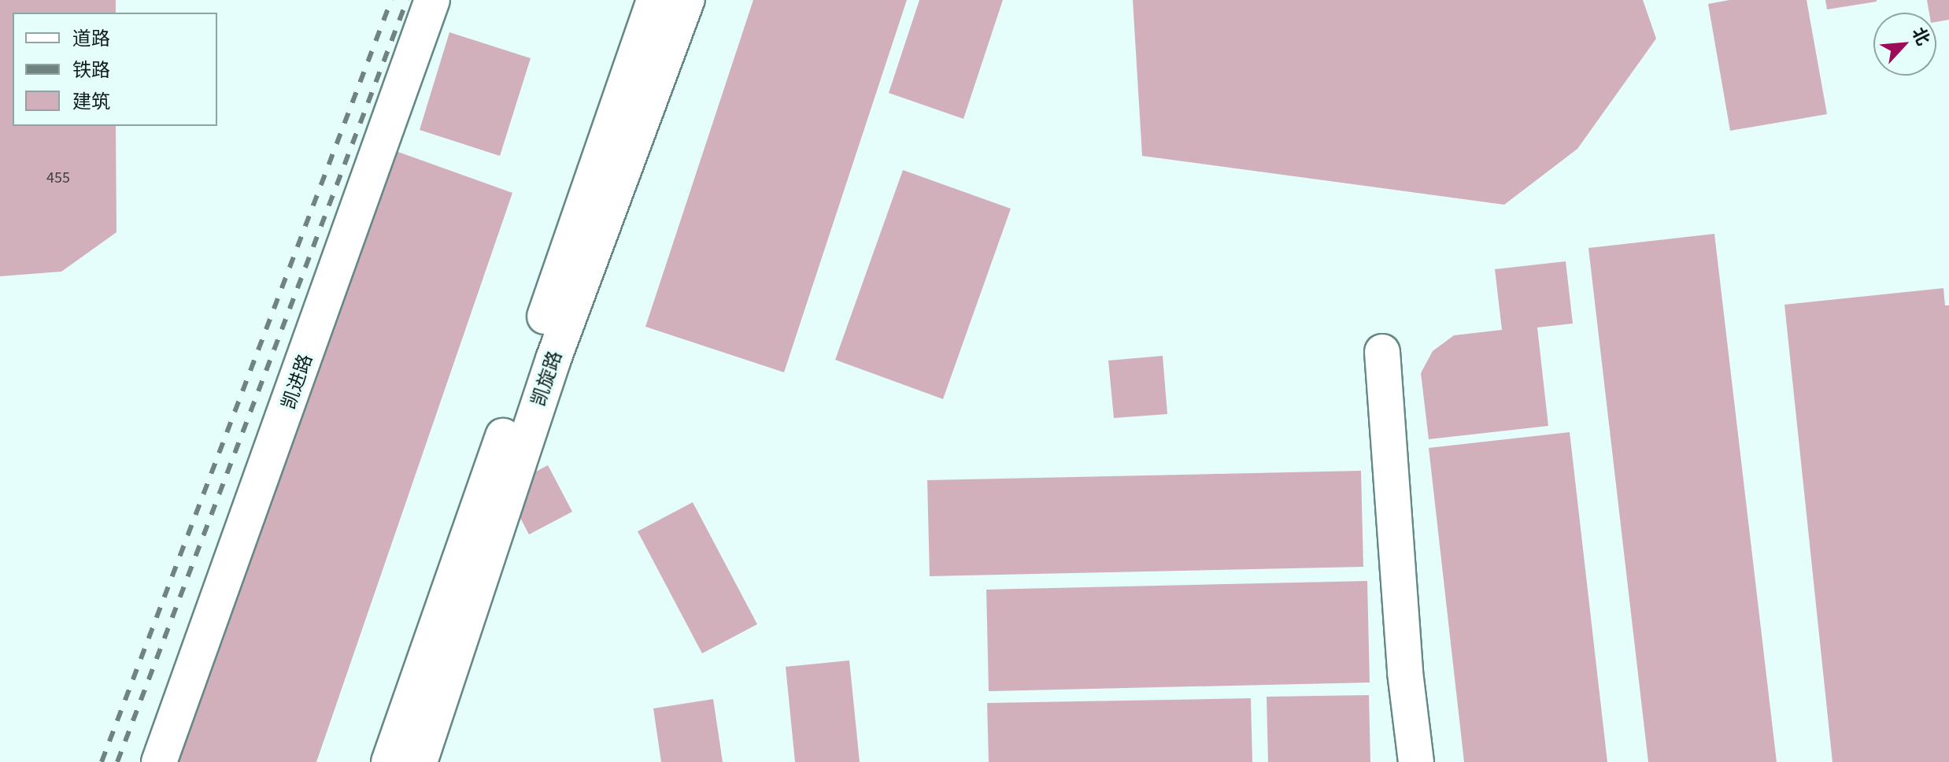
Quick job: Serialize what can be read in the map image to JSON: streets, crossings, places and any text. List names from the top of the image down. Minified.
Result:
{"streets":{"street":["凯旋路","凯进路"]},"house_numbers":["455"],"legend":["道路","铁路","建筑"],"north":"top right"}
